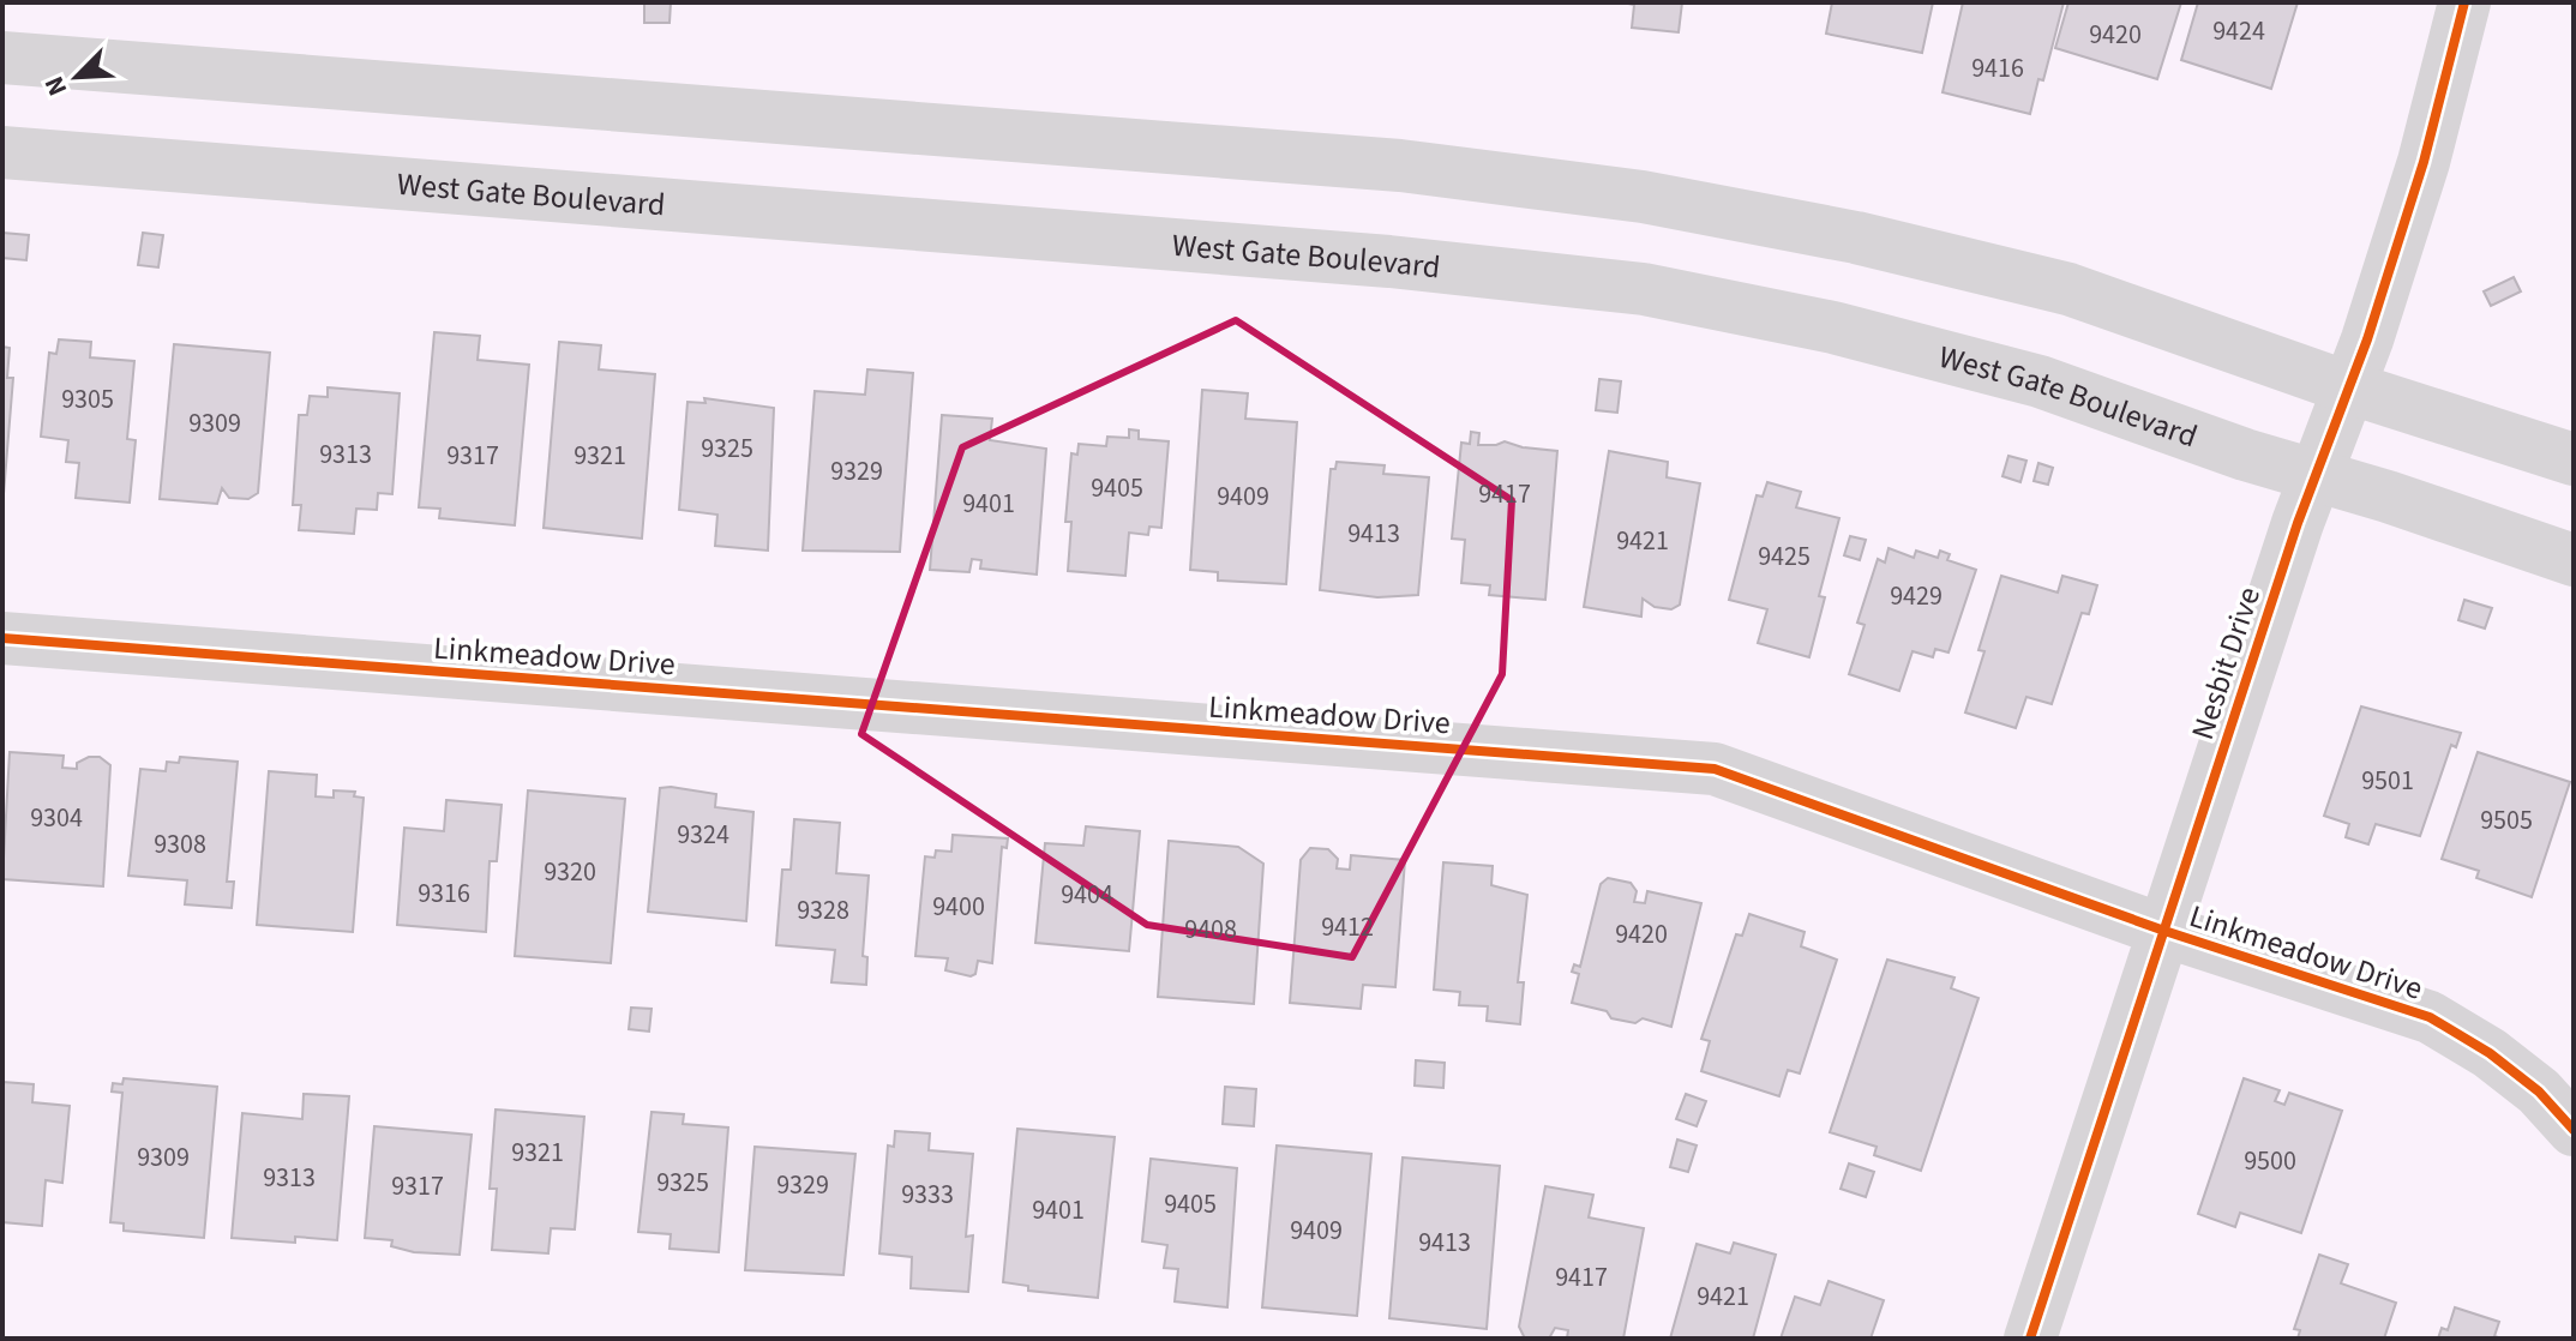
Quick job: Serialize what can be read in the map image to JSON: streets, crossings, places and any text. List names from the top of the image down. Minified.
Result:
{"streets":{"main road":["West Gate Boulevard","Linkmeadow Drive","Nesbit Drive"]},"crossings":[["West Gate Boulevard","Nesbit Drive"],["Linkmeadow Drive","Nesbit Drive"]],"house_numbers":["9424","9420","9416","9305","9309","9325","9313","9317","9321","9329","9405","9417","9409","9401","9413","9421","9425","9429","9501","9304","9505","9324","9308","9320","9316","9404","9400","9328","9412","9408","9420","9321","9309","9500","9313","9325","9329","9317","9333","9405","9401","9409","9413","9417","9421"],"north":"bottom left"}
